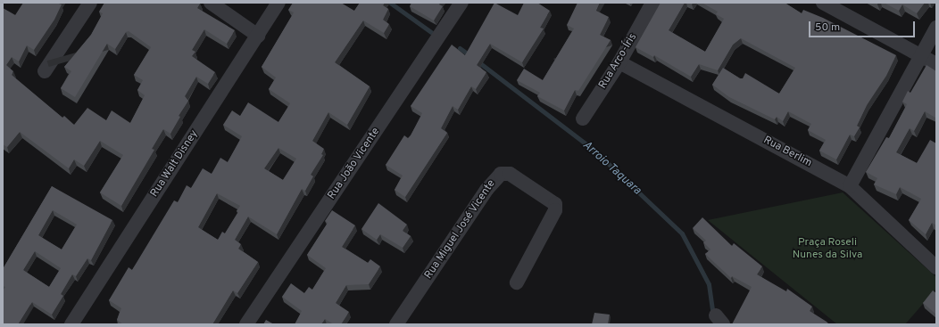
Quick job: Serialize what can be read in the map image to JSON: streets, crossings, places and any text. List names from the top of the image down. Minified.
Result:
{"streets":{"street":["Rua Arco-Íris","Rua Berlim","Rua Walt Disney","Rua João Vicente","Rua Miguel José Vicente"]},"crossings":[["Rua Arco-Íris","Rua Berlim"]],"water":["Arroio Taquara"],"parks":["Praça Roseli Nunes da Silva"],"scale_bar":"50 m"}
